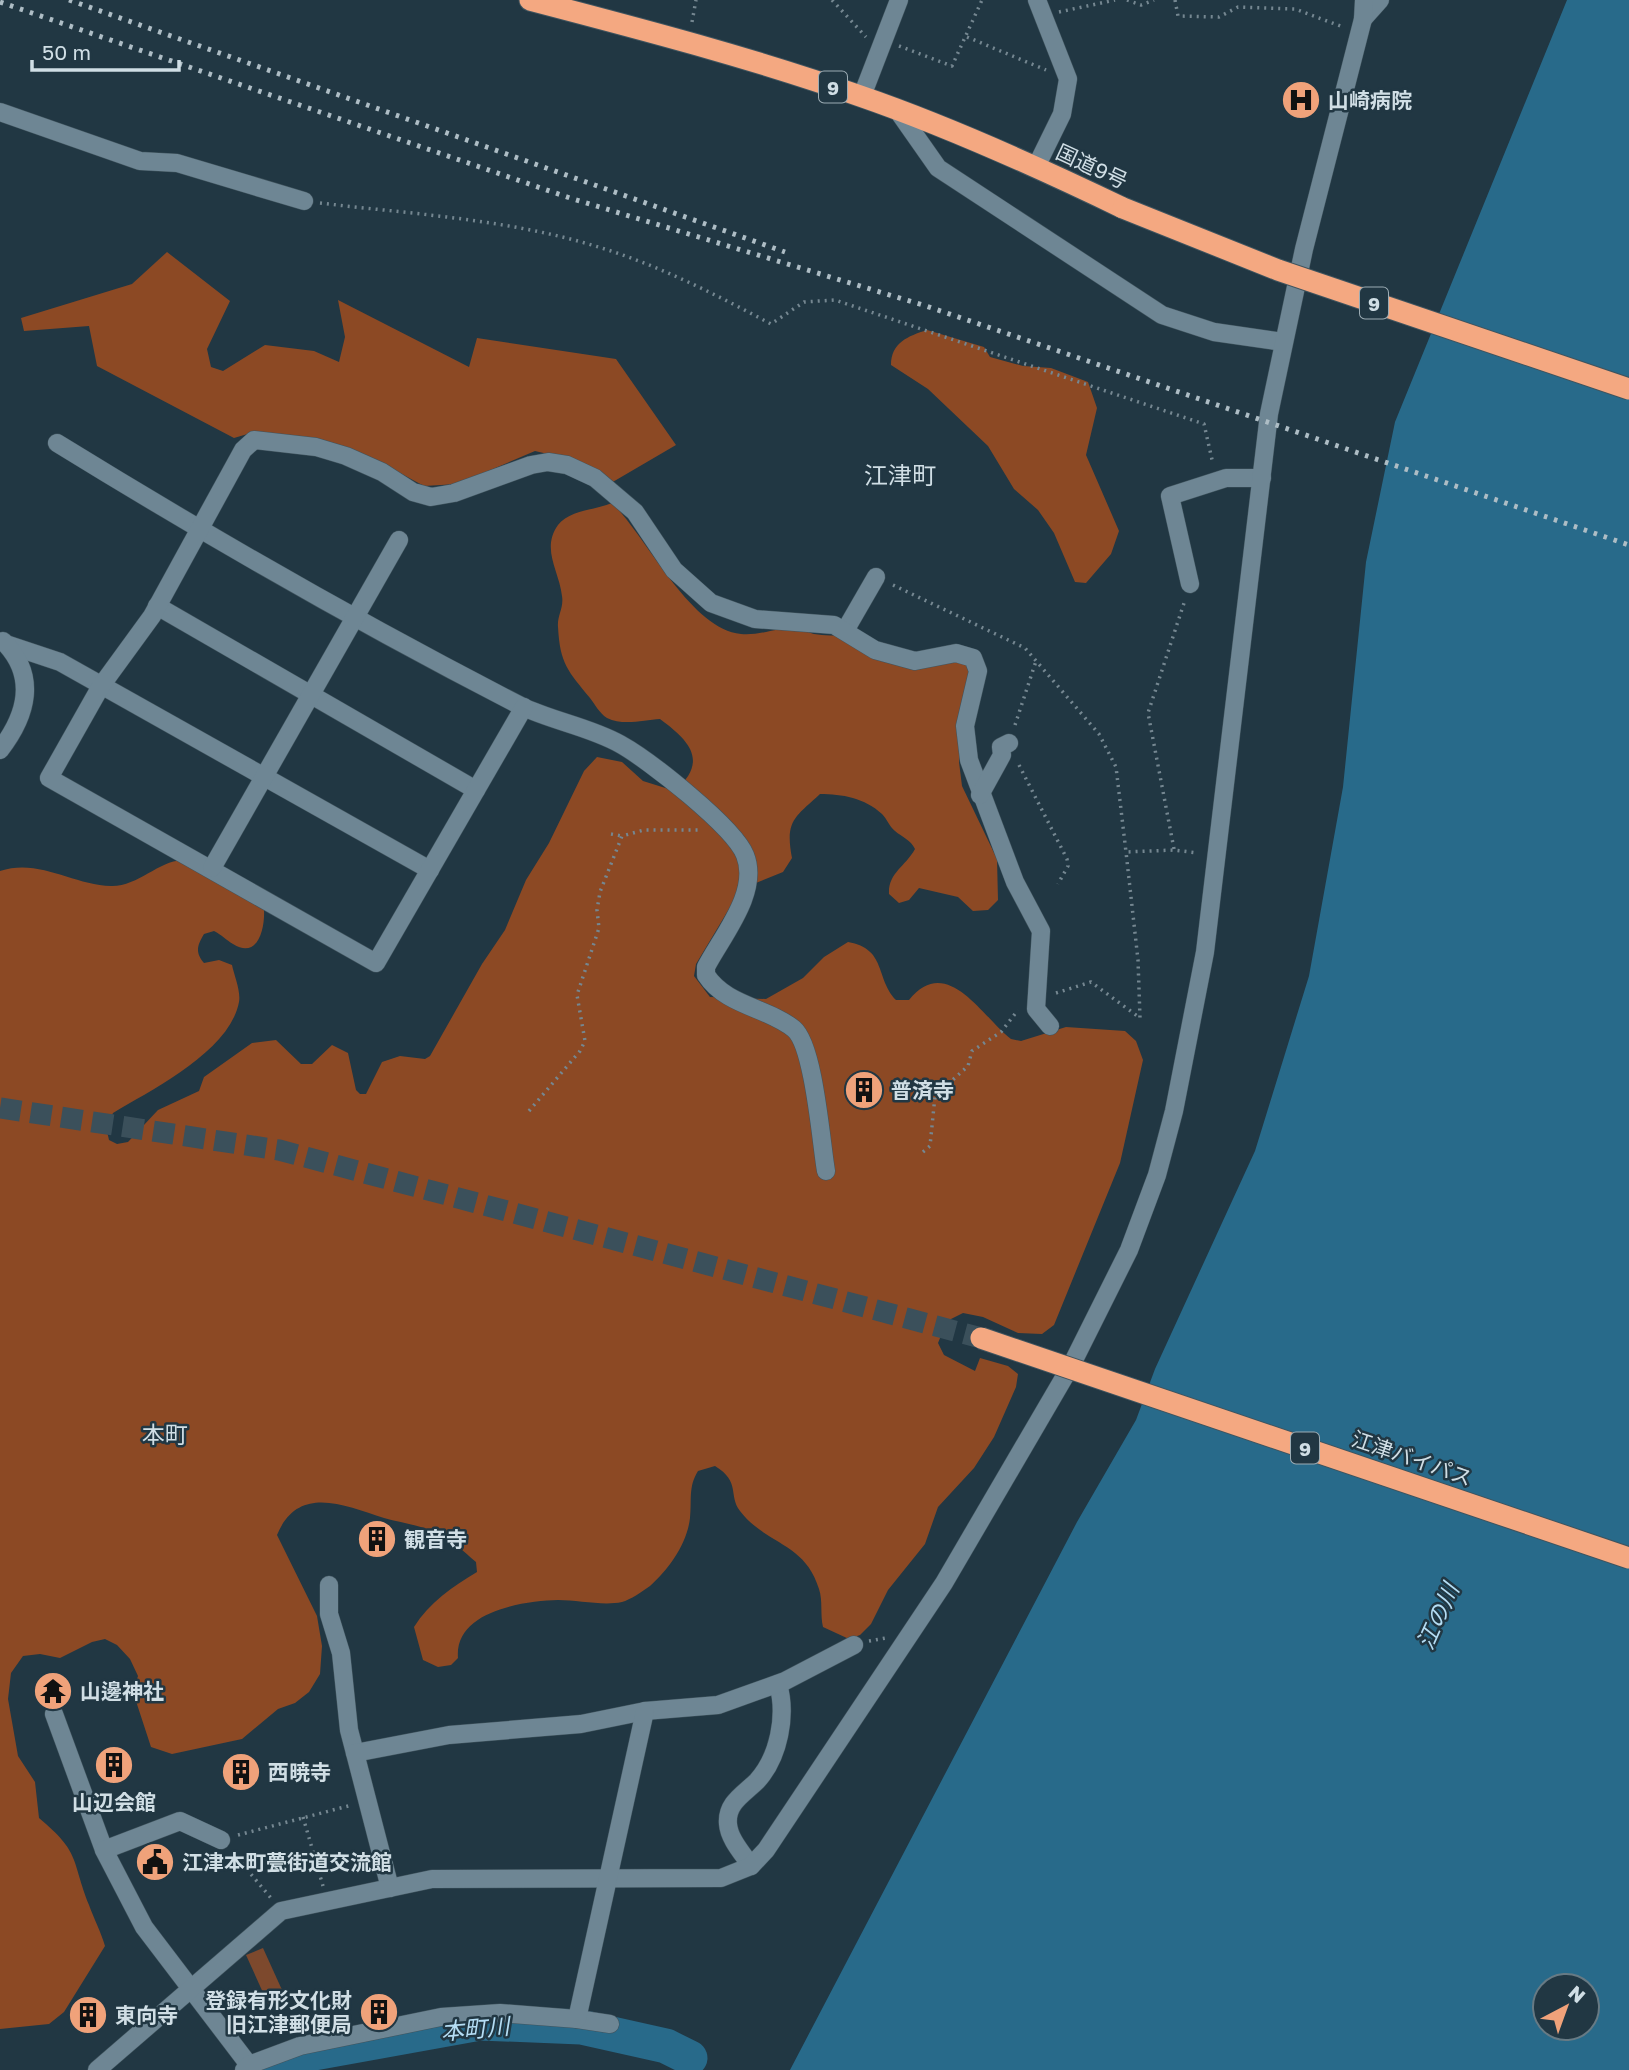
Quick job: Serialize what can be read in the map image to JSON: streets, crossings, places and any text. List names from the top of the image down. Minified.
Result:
{"streets":{"highway":["9","国道9号","江津バイパス"]},"districts":["江津町","本町"],"water":["江の川","本町川"],"places":{"hospital":["山崎病院"],"building":["普済寺","観音寺","山辺会館","西暁寺","登録有形文化財 旧江津郵便局","東向寺"],"temple":["山邊神社"],"public building":["江津本町甍街道交流館"]},"scale_bar":"50 m","north":"top right"}
